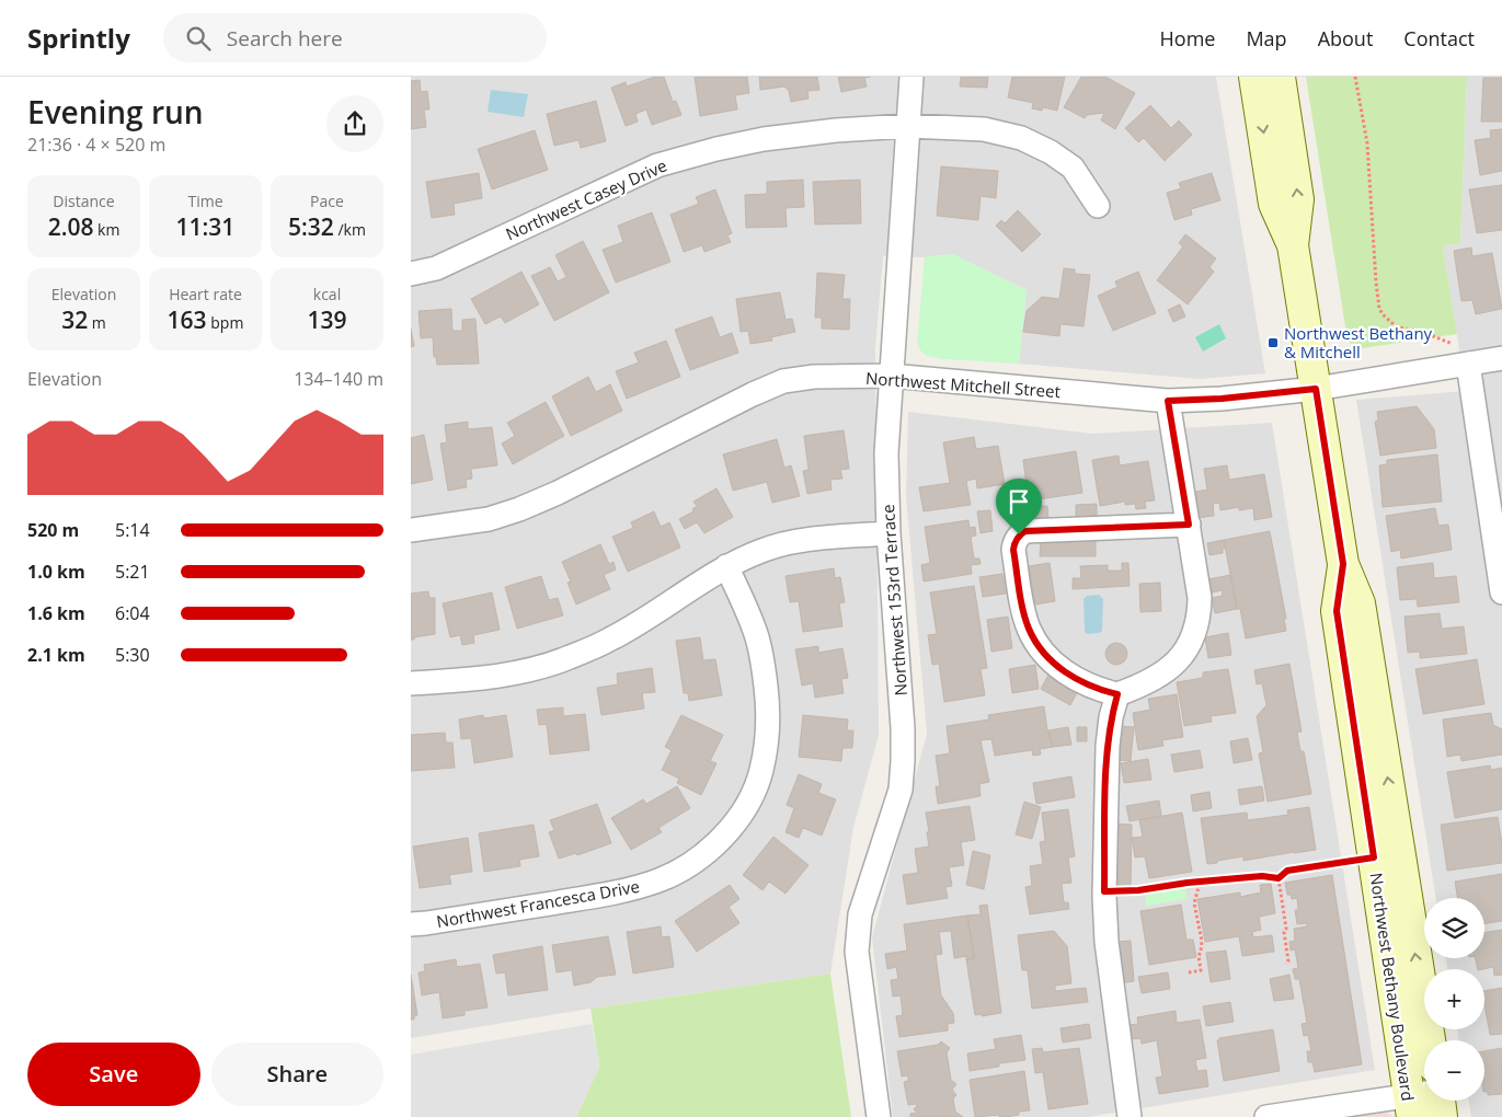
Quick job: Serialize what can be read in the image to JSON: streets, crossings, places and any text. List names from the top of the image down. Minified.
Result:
{"streets":{"main road":["Northwest Bethany Boulevard"],"street":["Northwest Casey Drive","Northwest Mitchell Street","Northwest 153rd Terrace","Northwest Francesca Drive"]},"crossings":[["Northwest Casey Drive","Northwest 153rd Terrace"],["Northwest Mitchell Street","Northwest 153rd Terrace"],["Northwest Mitchell Street","Northwest Bethany Boulevard"]],"places":{"transit":["Northwest Bethany & Mitchell"]},"page":{"header":"Sprintly","search":"Search here","nav":["Home","Map","About","Contact"],"heading":["Evening run","21:36 · 4 × 520 m"],"stats":[["Distance","2.08 km"],["Time","11:31"],["Pace","5:32 /km"],["Elevation","32 m"],["Heart rate","163 bpm"],["kcal","139"]],"chart":["Elevation","134–140 m"],"list":[{"name":"520 m","note":"5:14"},{"name":"1.0 km","note":"5:21"},{"name":"1.6 km","note":"6:04"},{"name":"2.1 km","note":"5:30"}],"map_buttons":["+","−"],"buttons":["Save","Share"]}}
